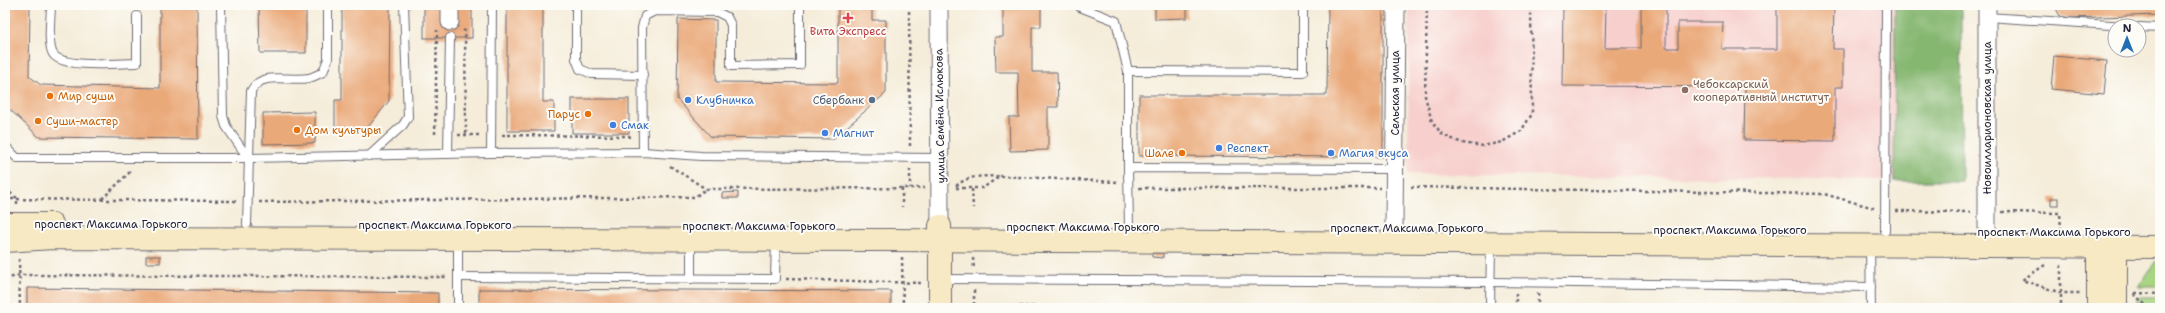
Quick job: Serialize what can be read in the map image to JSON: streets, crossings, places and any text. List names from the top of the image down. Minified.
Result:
{"streets":{"main road":["проспект Максима Горького"],"street":["Сельская улица","улица Семёна Ислюкова","Новоилларионовская улица"]},"crossings":[["Сельская улица","проспект Максима Горького"],["улица Семёна Ислюкова","проспект Максима Горького"],["Новоилларионовская улица","проспект Максима Горького"]],"places":{"health":["Вита Экспресс"],"other":["Чебоксарский кооперативный институт","Мир суши","Клубничка","Сбербанк","Парус","Суши-мастер","Смак","Дом культуры","Магнит","Респект","Шале","Магия вкуса"]},"north":"top"}
